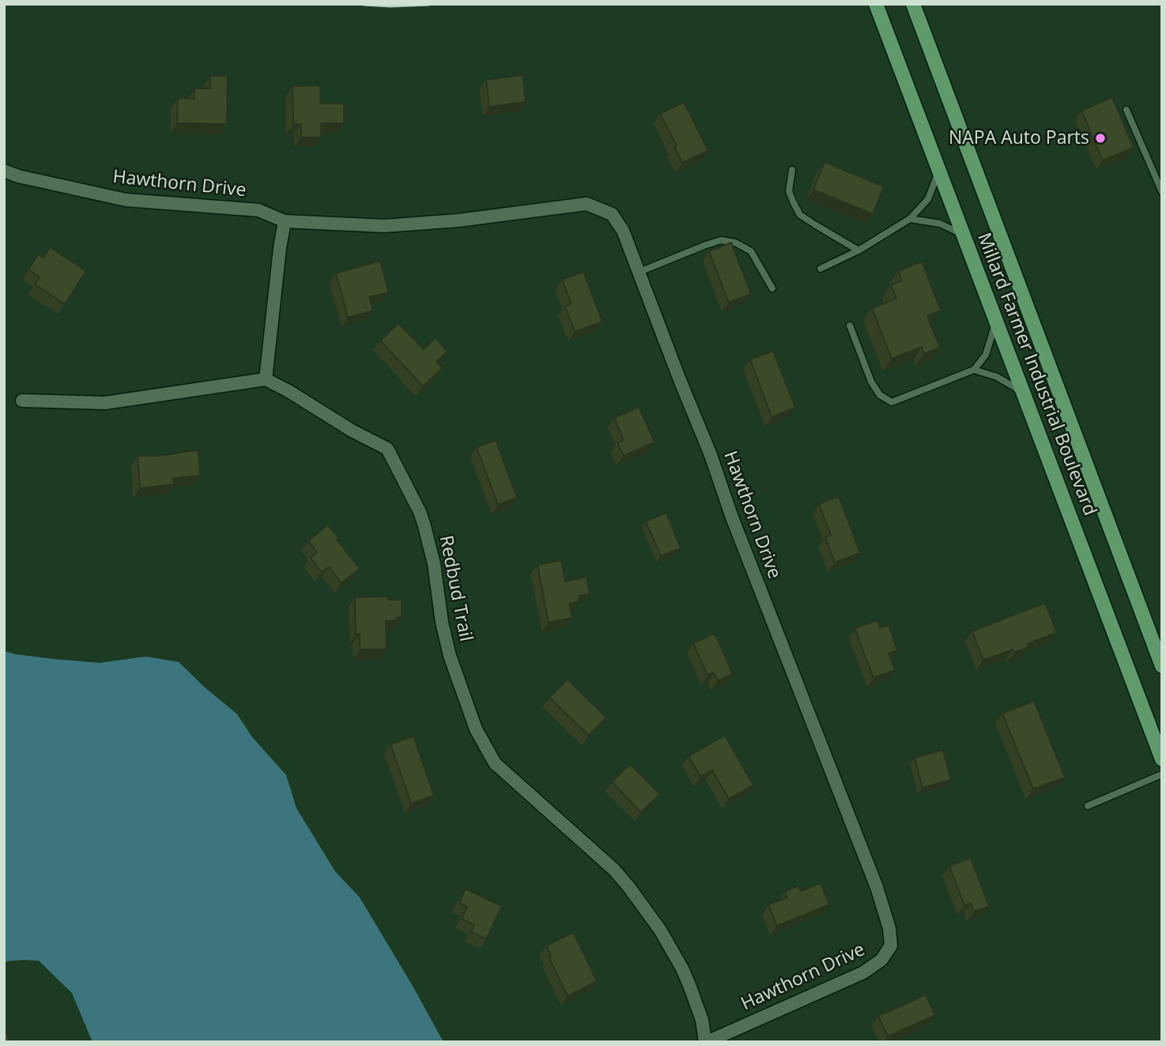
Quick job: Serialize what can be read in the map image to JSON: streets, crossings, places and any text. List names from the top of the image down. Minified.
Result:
{"streets":{"main road":["Millard Farmer Industrial Boulevard"],"street":["Hawthorn Drive","Redbud Trail"]},"crossings":[["Hawthorn Drive","Redbud Trail"]],"places":["NAPA Auto Parts"]}
